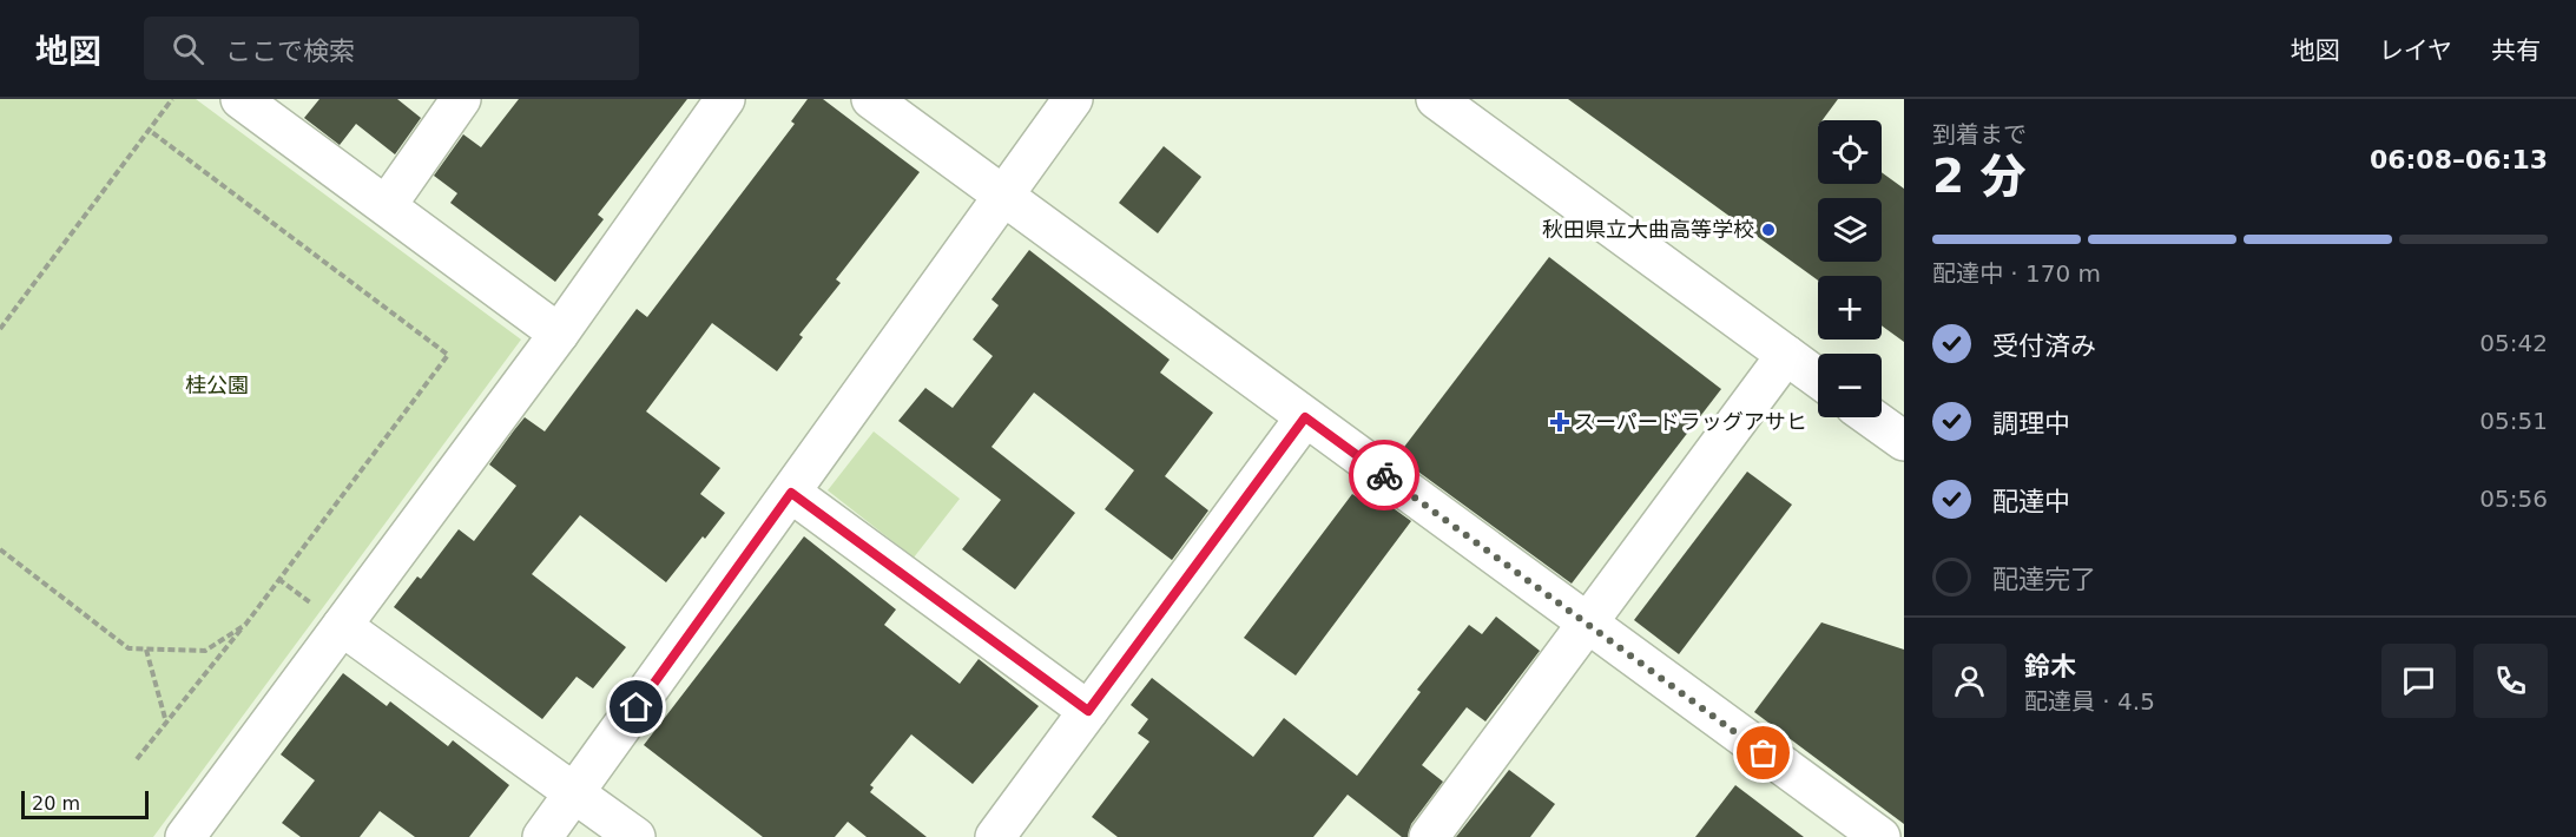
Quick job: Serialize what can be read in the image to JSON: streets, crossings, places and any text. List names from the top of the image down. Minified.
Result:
{"parks":["桂公園"],"places":{"other":["秋田県立大曲高等学校"],"health":["スーパードラッグアサヒ"]},"scale_bar":"20 m","page":{"header":"地図","search":"ここで検索","nav":["地図","レイヤ","共有"],"heading":["2 分","到着まで","06:08–06:13"],"panel":["鈴木","配達員 · 4.5"],"map_buttons":["+","−"],"bar":"配達中 · 170 m","list":[["受付済み","05:42"],["調理中","05:51"],["配達中","05:56"],"配達完了"],"scale":"20 m"}}
